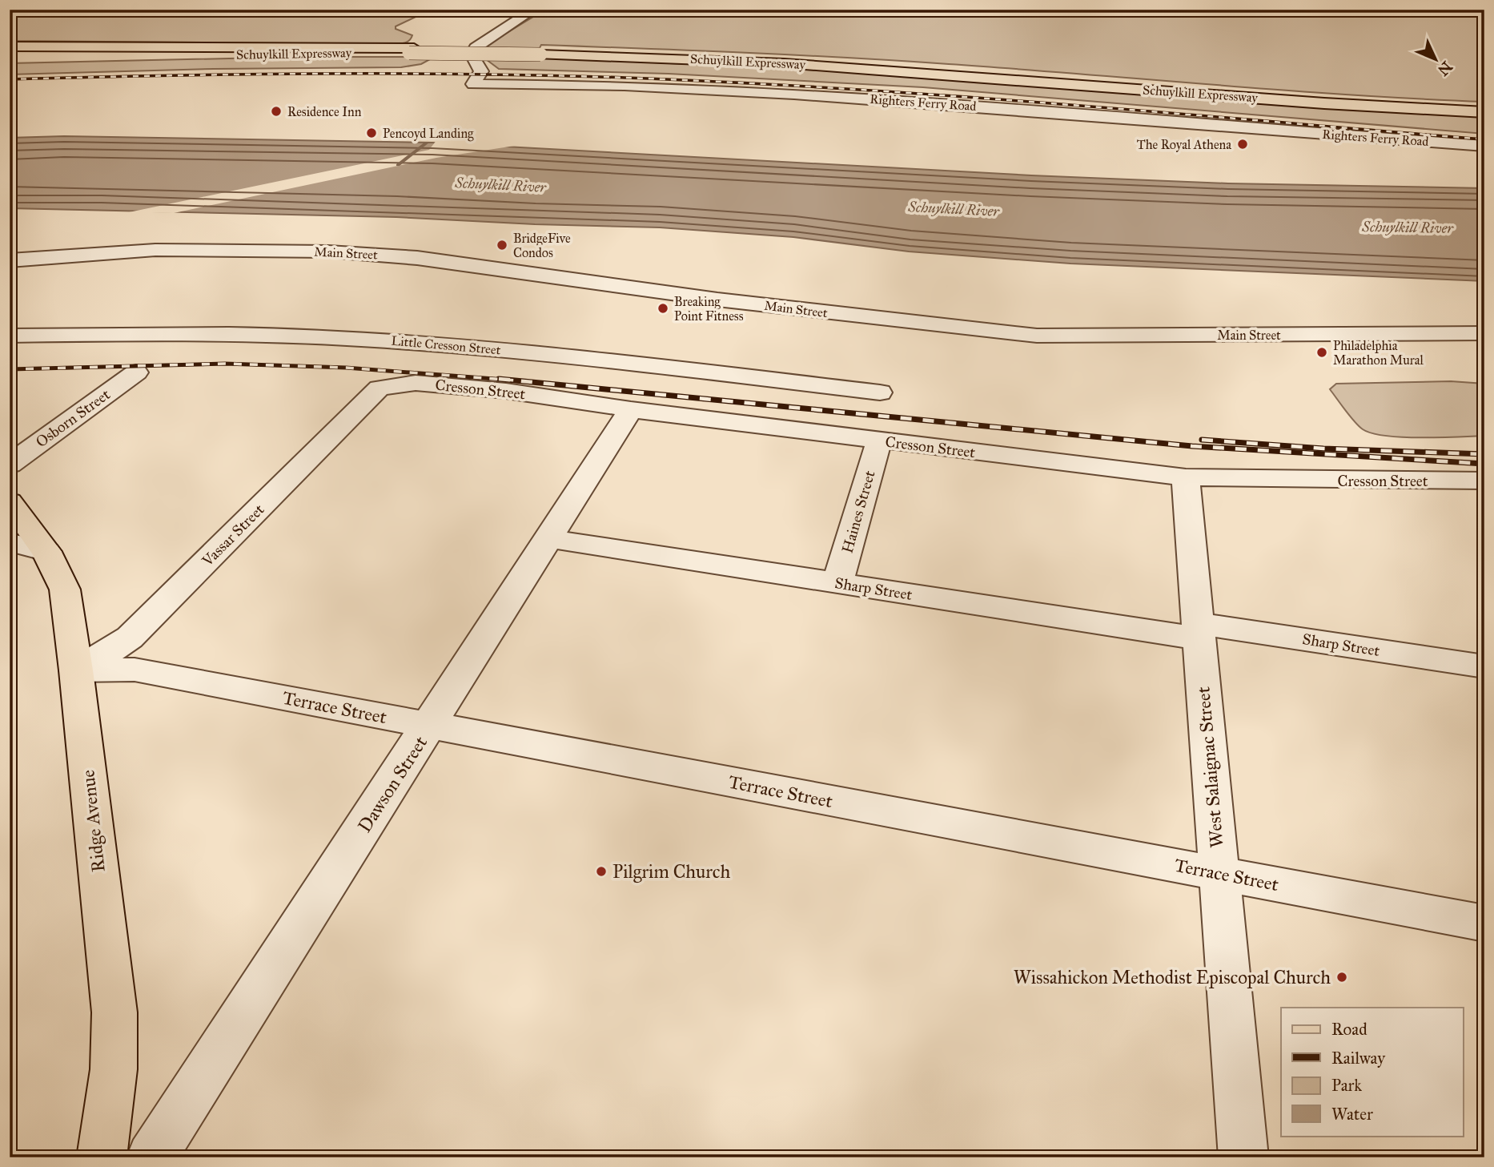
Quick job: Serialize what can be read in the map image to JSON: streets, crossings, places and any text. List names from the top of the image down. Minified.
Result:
{"streets":{"main road":["Schuylkill Expressway","Ridge Avenue"],"street":["Righters Ferry Road","Main Street","Little Cresson Street","Cresson Street","Osborn Street","Haines Street","Vassar Street","Sharp Street","Terrace Street","West Salaignac Street","Dawson Street"]},"crossings":[["Cresson Street","Haines Street"],["Cresson Street","Vassar Street"],["Cresson Street","West Salaignac Street"],["Cresson Street","Dawson Street"],["Haines Street","Sharp Street"],["Vassar Street","Terrace Street"],["Vassar Street","Ridge Avenue"],["Sharp Street","West Salaignac Street"],["Sharp Street","Dawson Street"],["Terrace Street","West Salaignac Street"],["Terrace Street","Dawson Street"],["Terrace Street","Ridge Avenue"]],"water":["Schuylkill River"],"places":["Residence Inn","Pencoyd Landing","The Royal Athena","BridgeFive Condos","Breaking Point Fitness","Philadelphia Marathon Mural","Pilgrim Church","Wissahickon Methodist Episcopal Church"],"legend":["Road","Railway","Park","Water"],"north":"bottom right"}
